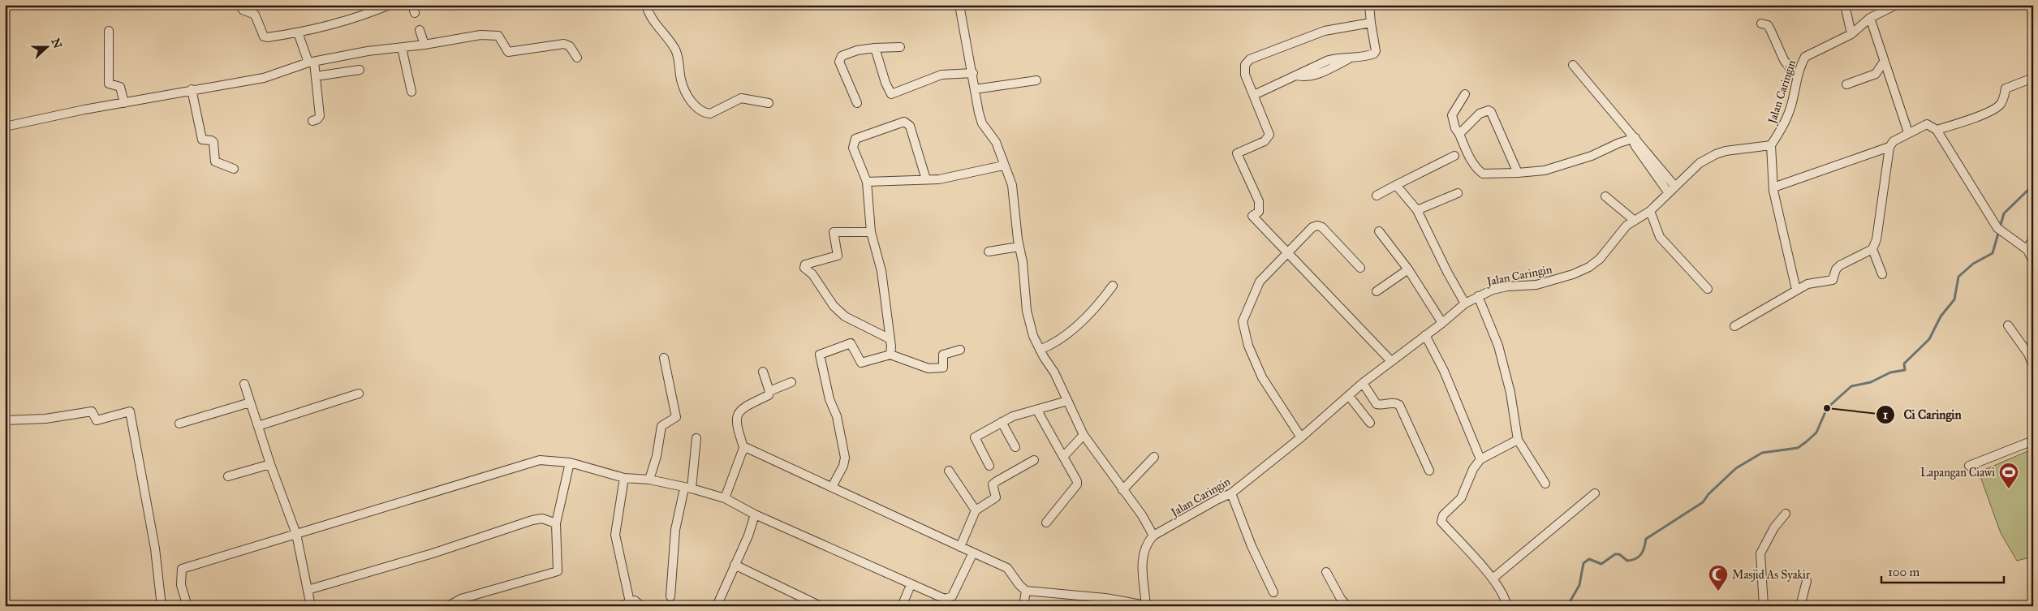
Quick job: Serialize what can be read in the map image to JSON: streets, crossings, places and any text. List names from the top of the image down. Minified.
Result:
{"streets":{"street":["Jalan Caringin"]},"places":{"other":["Ci Caringin"],"sports":["Lapangan Ciawi"],"mosque":["Masjid As Syakir"]},"scale_bar":"100 m","north":"right"}
